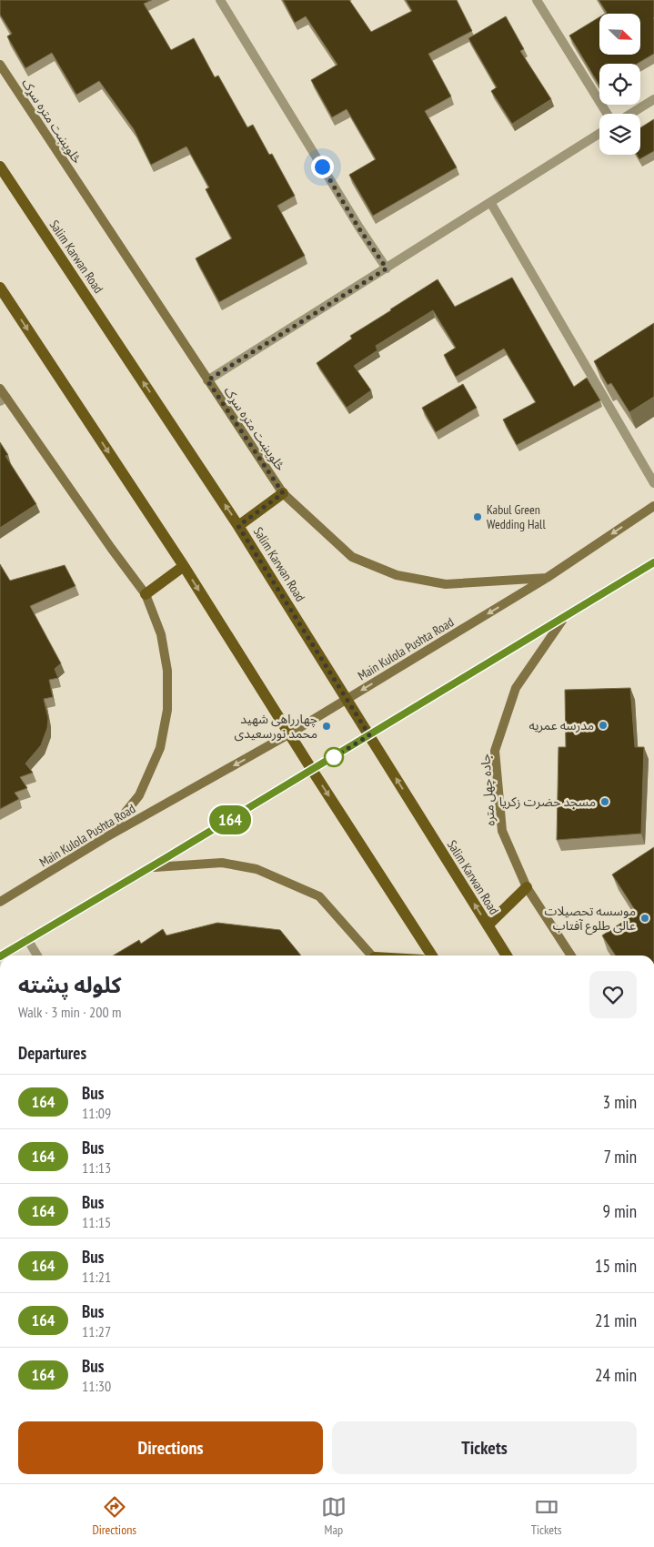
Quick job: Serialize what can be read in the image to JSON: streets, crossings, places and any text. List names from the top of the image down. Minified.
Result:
{"streets":{"main road":["Salim Karwan Road"],"street":["څلویښت متره سړک","Main Kulola Pushta Road","جاده چهل متره"]},"crossings":[["څلویښت متره سړک","Main Kulola Pushta Road"],["Salim Karwan Road","Main Kulola Pushta Road"]],"places":["Kabul Green Wedding Hall","مدرسه عمریه","چهارراهی شهید محمد نورسعیدی","مسجد حضرت زکریا","موسسه تحصیلات عالی طلوع آفتاب"],"lines":["bus line 164"],"north":"bottom right","page":{"on_map":"164","heading":[["کلوله پشته","Walk · 3 min · 200 m"],"Departures"],"list":[{"mark":"164","name":"Bus","note":"11:09","value":"3 min"},{"mark":"164","name":"Bus","note":"11:13","value":"7 min"},{"mark":"164","name":"Bus","note":"11:15","value":"9 min"},{"mark":"164","name":"Bus","note":"11:21","value":"15 min"},{"mark":"164","name":"Bus","note":"11:27","value":"21 min"},{"mark":"164","name":"Bus","note":"11:30","value":"24 min"}],"buttons":["Directions","Tickets"],"tabs":["Directions","Map","Tickets"]}}
